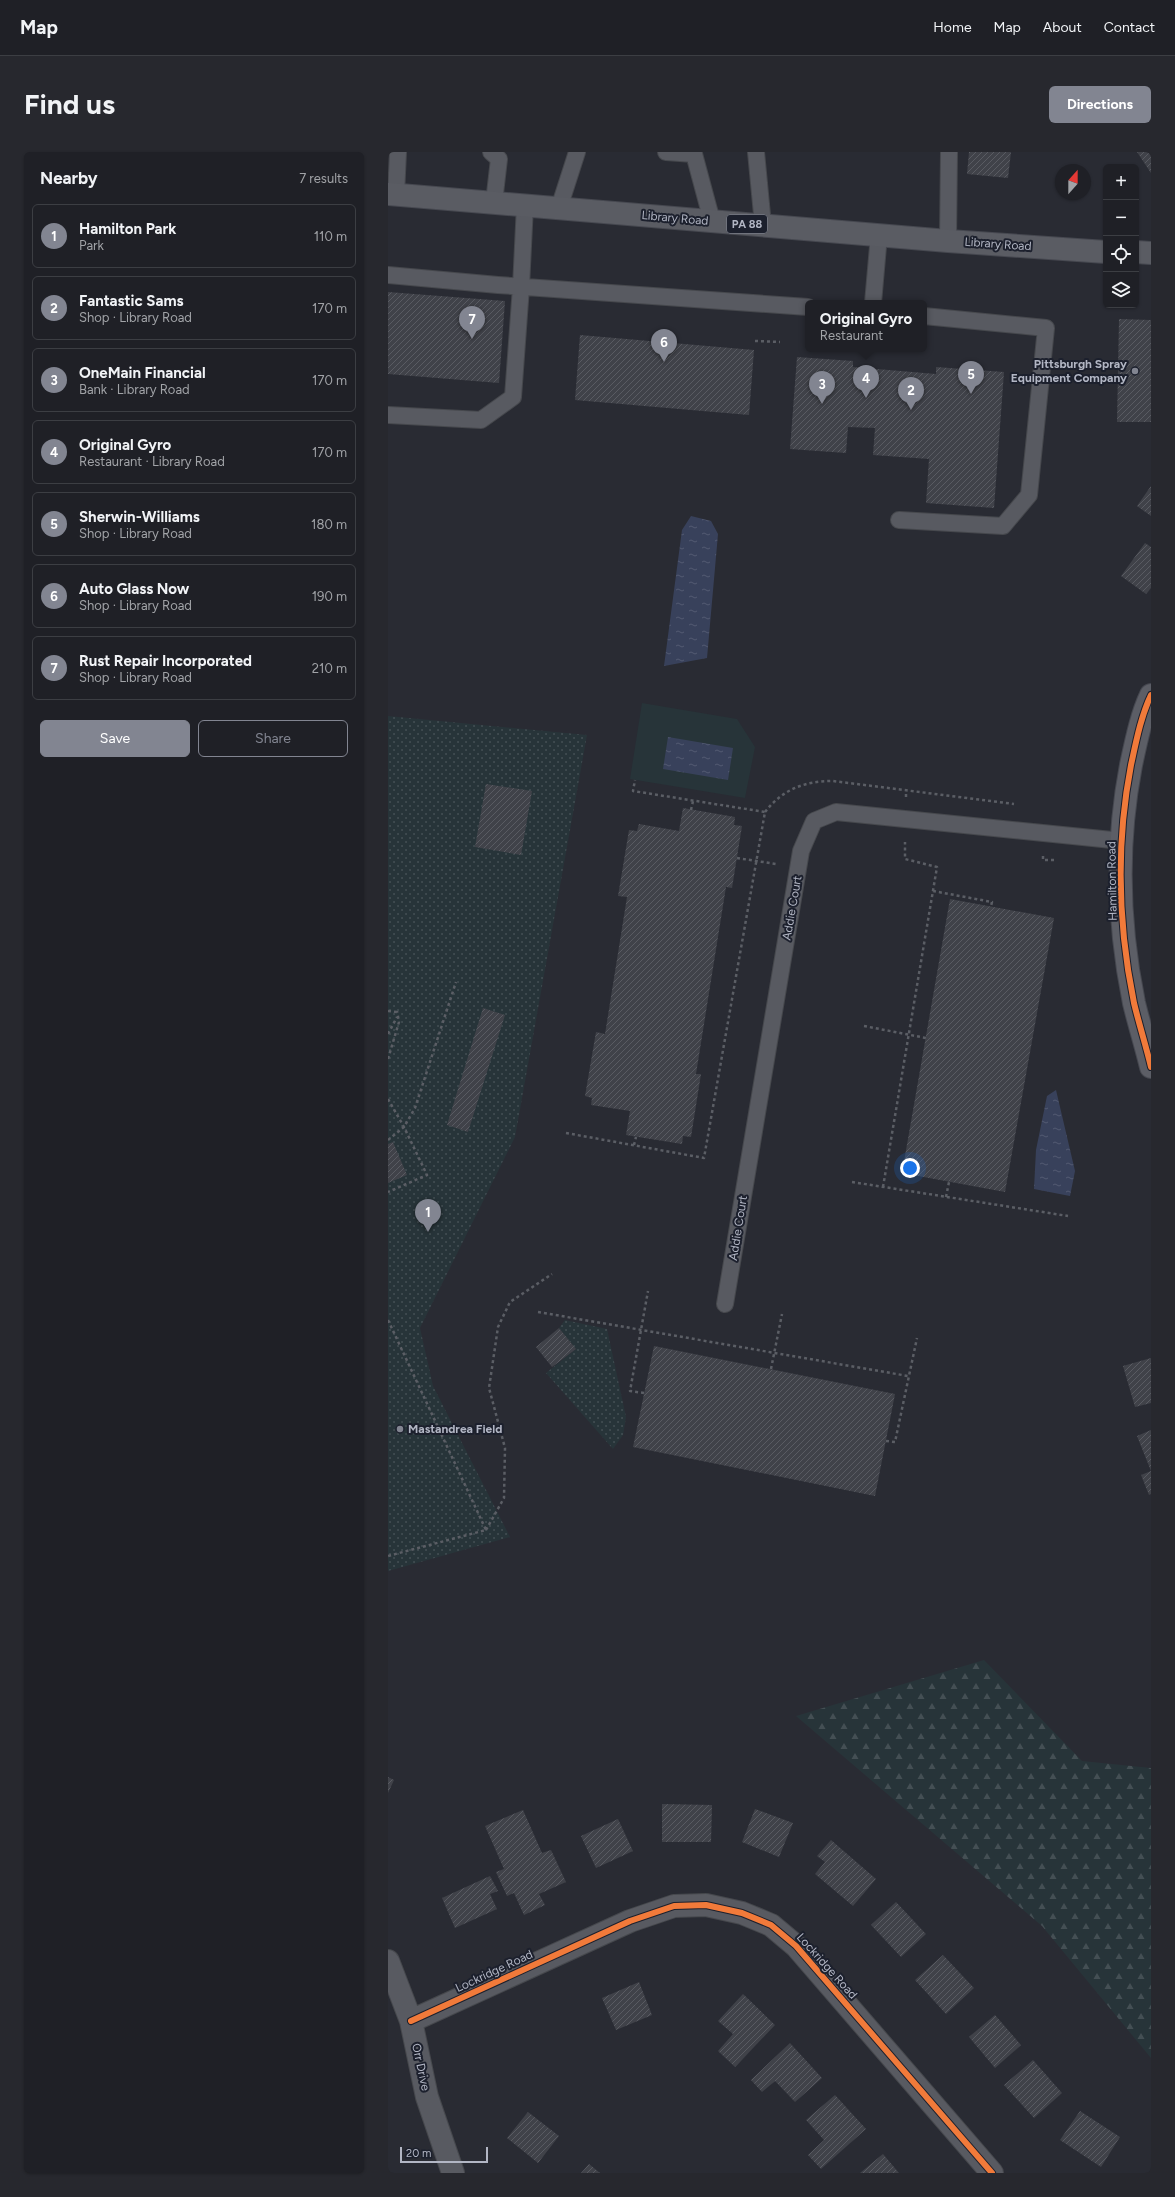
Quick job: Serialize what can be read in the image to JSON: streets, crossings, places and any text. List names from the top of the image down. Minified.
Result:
{"streets":{"main road":["Library Road","PA 88"],"street":["Hamilton Road","Lockridge Road","Orr Drive"],"lane":["Addie Court"]},"crossings":[["Hamilton Road","Addie Court"],["Lockridge Road","Orr Drive"]],"places":["Pittsburgh Spray Equipment Company","Mastandrea Field"],"scale_bar":"20 m","north":"top","page":{"header":"Map","nav":["Home","Map","About","Contact"],"buttons":["Directions",["Save","Share"]],"title":"Find us","heading":["Nearby","7 results"],"map_buttons":["+","−"],"list":[{"mark":"1","name":"Hamilton Park","note":"Park","value":"110 m"},{"mark":"2","name":"Fantastic Sams","note":"Shop · Library Road","value":"170 m"},{"mark":"3","name":"OneMain Financial","note":"Bank · Library Road","value":"170 m"},{"mark":"4","name":"Original Gyro","note":"Restaurant · Library Road","value":"170 m"},{"mark":"5","name":"Sherwin-Williams","note":"Shop · Library Road","value":"180 m"},{"mark":"6","name":"Auto Glass Now","note":"Shop · Library Road","value":"190 m"},{"mark":"7","name":"Rust Repair Incorporated","note":"Shop · Library Road","value":"210 m"}],"popup":["Original Gyro","Restaurant"],"pins":["7","6","5","4","3","2","1"],"scale":"20 m"}}
